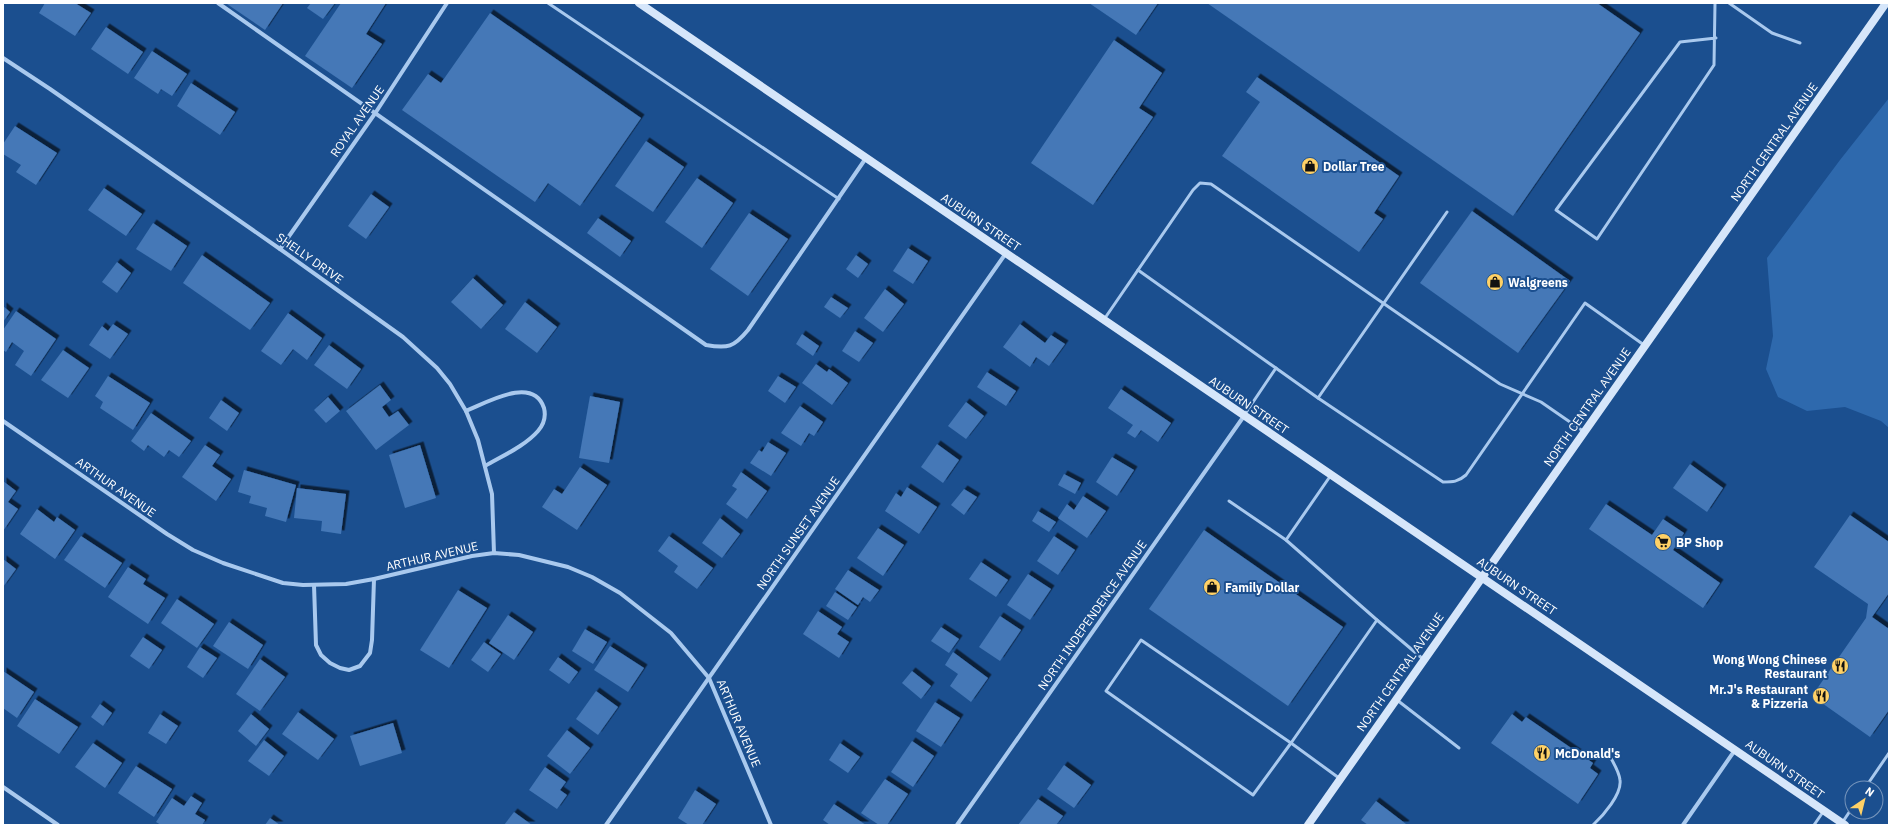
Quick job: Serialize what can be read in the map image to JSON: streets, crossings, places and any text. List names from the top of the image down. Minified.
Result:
{"streets":{"main road":["NORTH CENTRAL AVENUE","AUBURN STREET"],"street":["ROYAL AVENUE","SHELLY DRIVE","ARTHUR AVENUE","NORTH SUNSET AVENUE","NORTH INDEPENDENCE AVENUE"]},"crossings":[["ROYAL AVENUE","SHELLY DRIVE"],["NORTH CENTRAL AVENUE","AUBURN STREET"],["AUBURN STREET","NORTH SUNSET AVENUE"],["AUBURN STREET","NORTH INDEPENDENCE AVENUE"],["SHELLY DRIVE","ARTHUR AVENUE"],["ARTHUR AVENUE","NORTH SUNSET AVENUE"]],"places":{"shop":["Dollar Tree","Walgreens","Family Dollar"],"supermarket":["BP Shop"],"restaurant":["Wong Wong Chinese Restaurant","Mr.J's Restaurant & Pizzeria","McDonald's"]},"north":"top right"}
